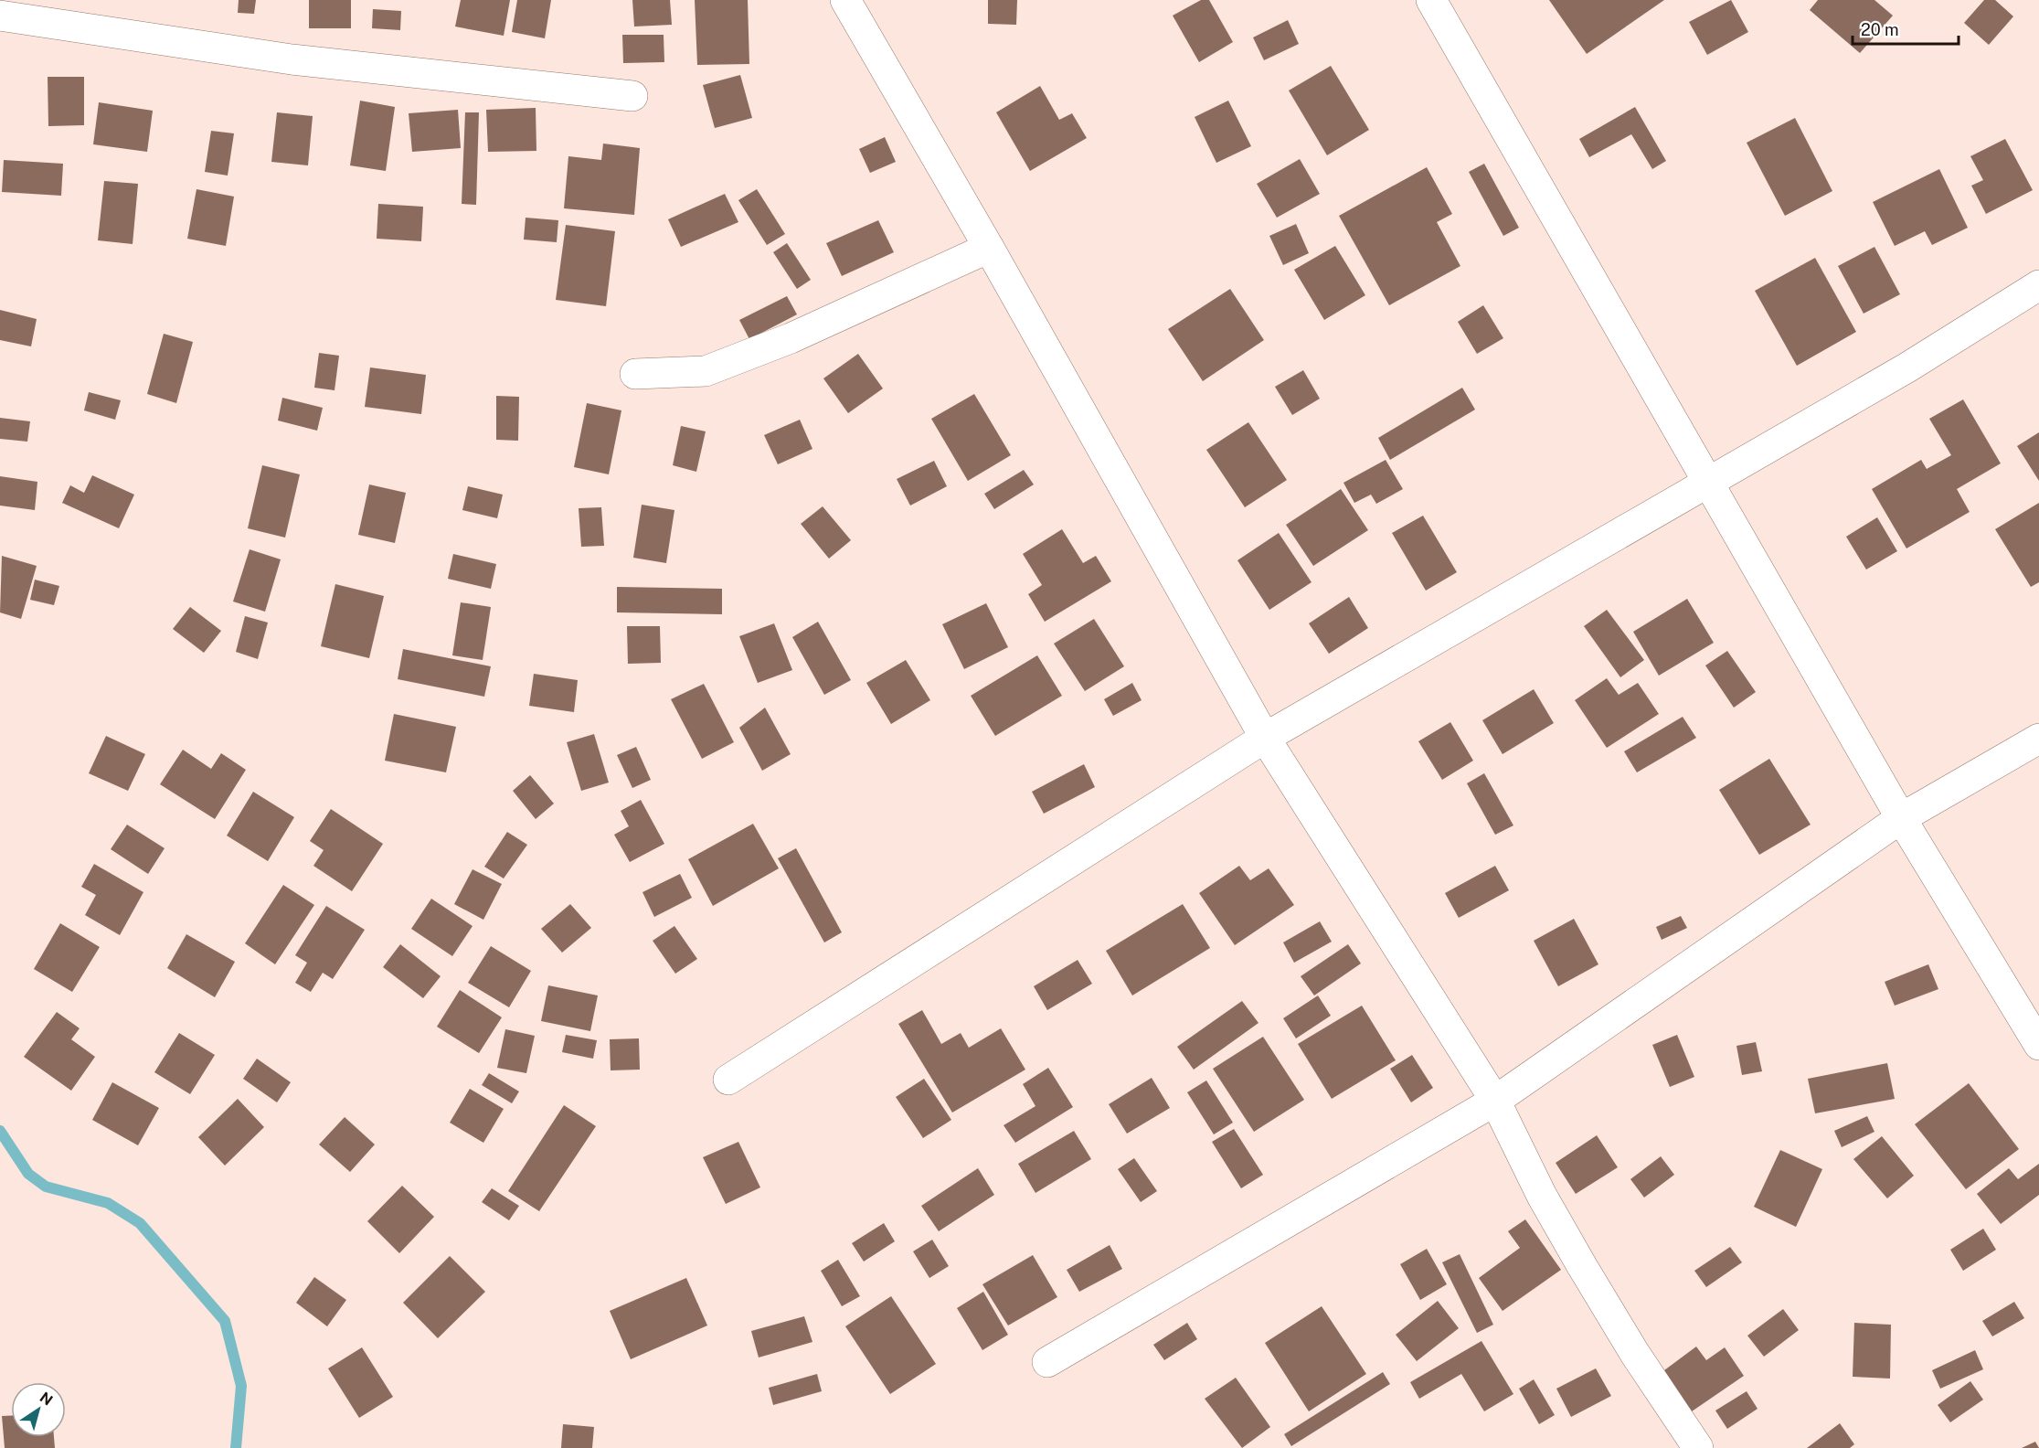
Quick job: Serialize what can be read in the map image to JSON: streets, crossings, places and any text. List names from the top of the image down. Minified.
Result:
{"scale_bar":"20 m","north":"top right"}
